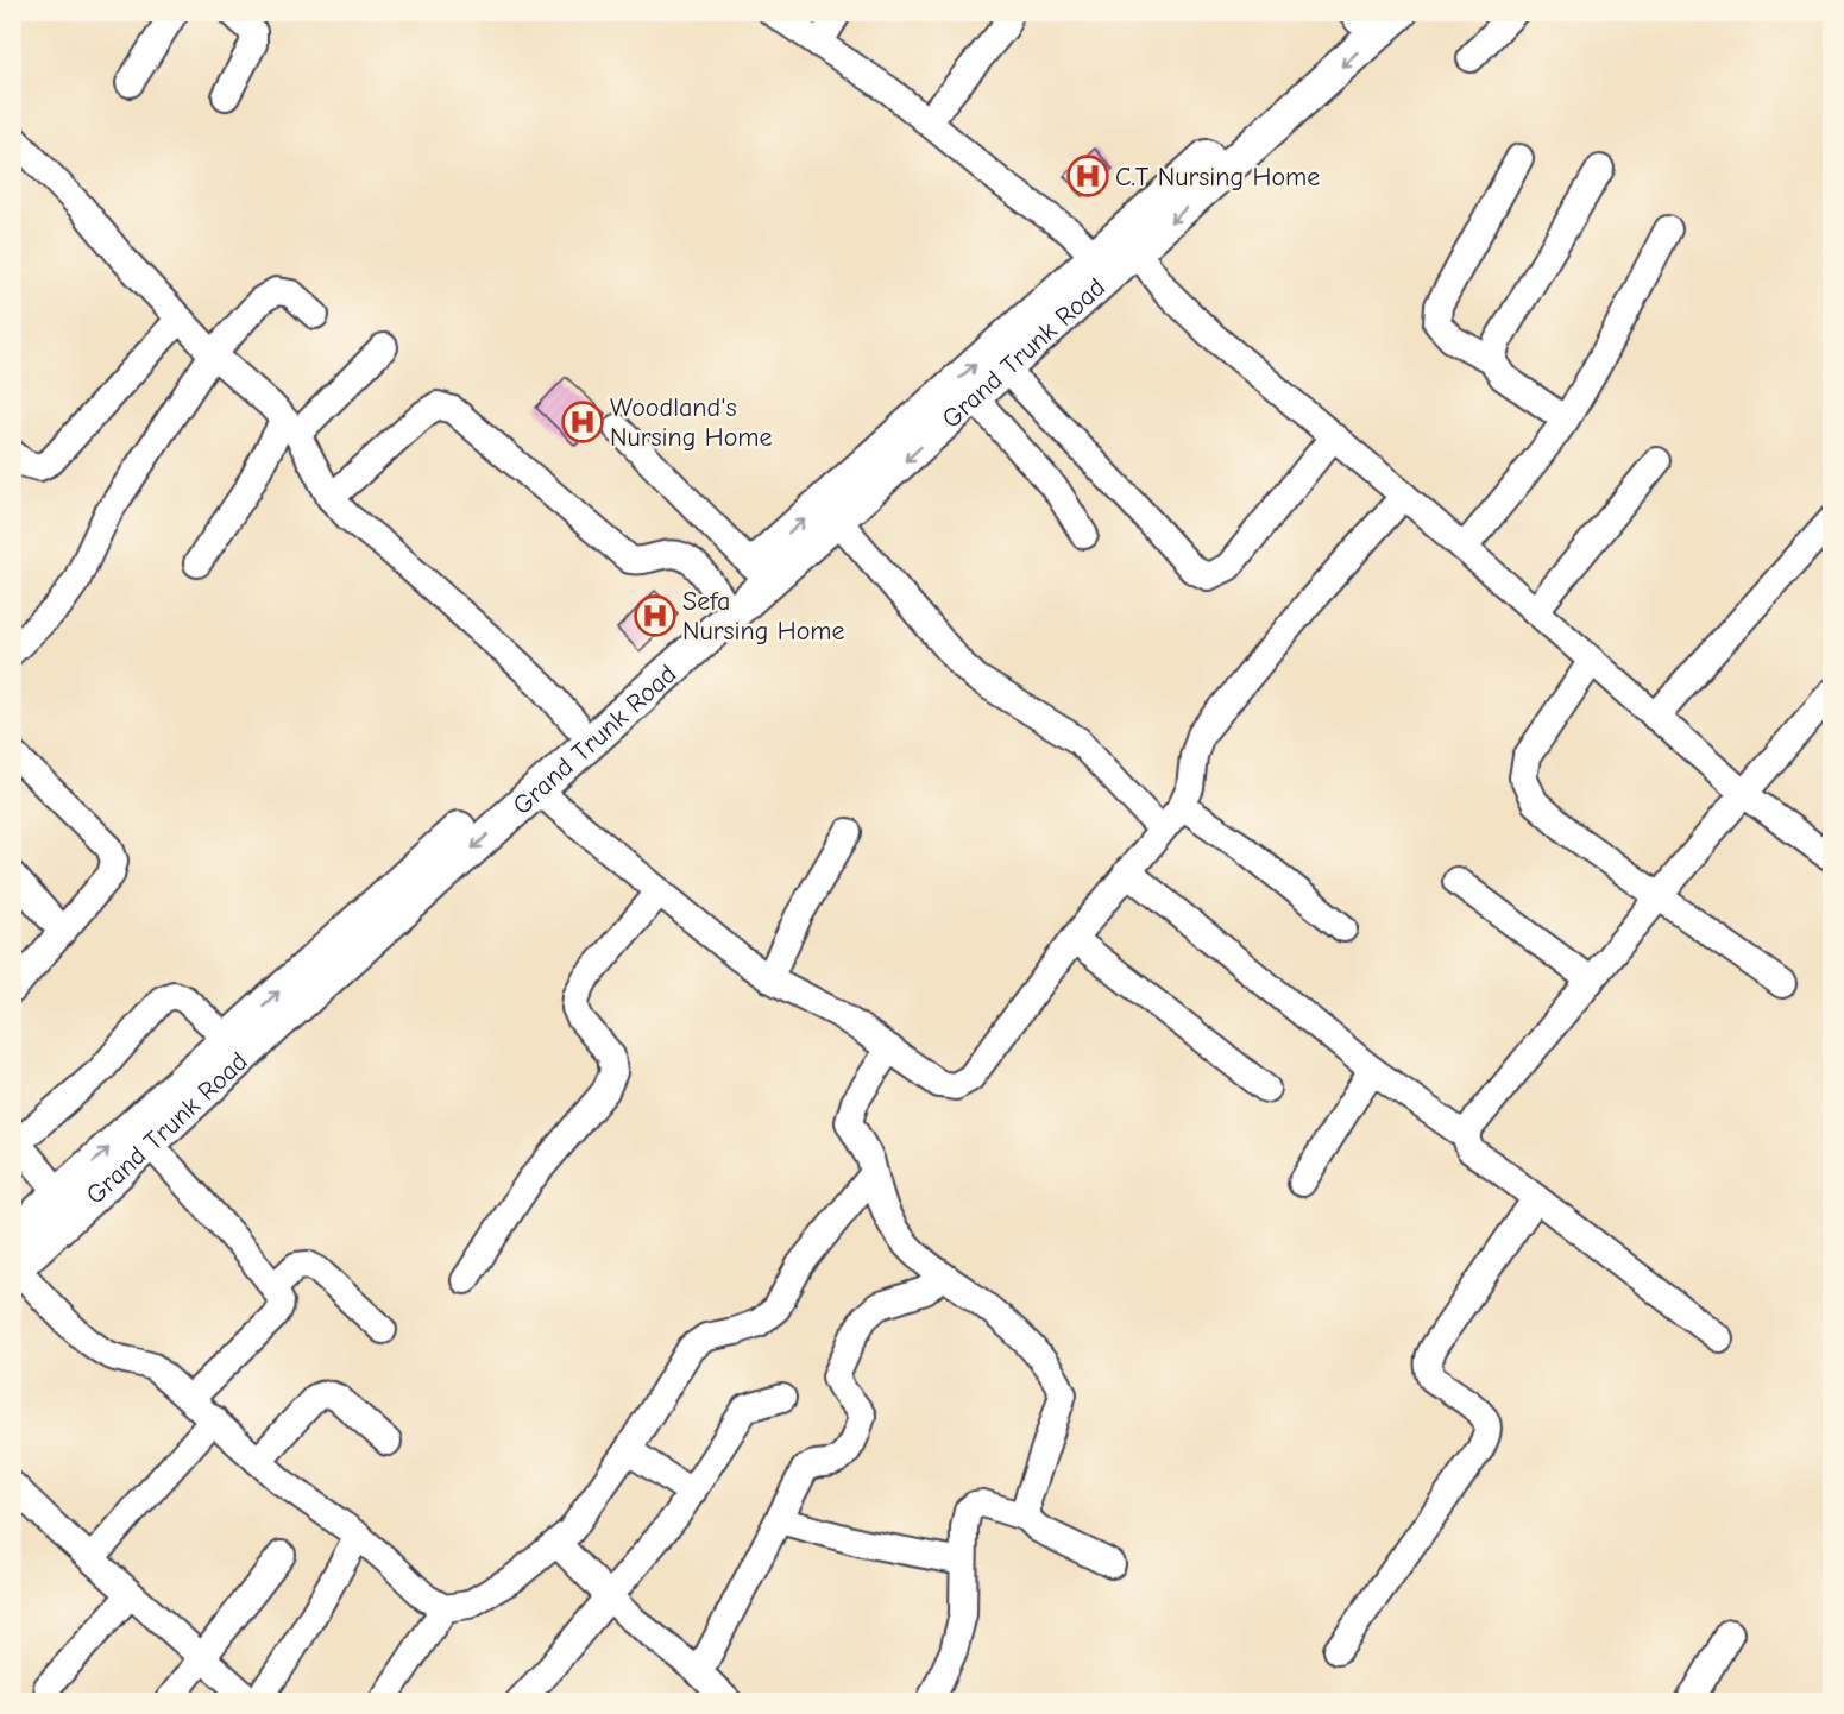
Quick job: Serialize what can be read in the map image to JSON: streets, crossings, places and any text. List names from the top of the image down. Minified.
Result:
{"streets":{"main road":["Grand Trunk Road"]},"places":{"hospital":["C.T Nursing Home","Woodland's Nursing Home","Sefa Nursing Home"]}}
